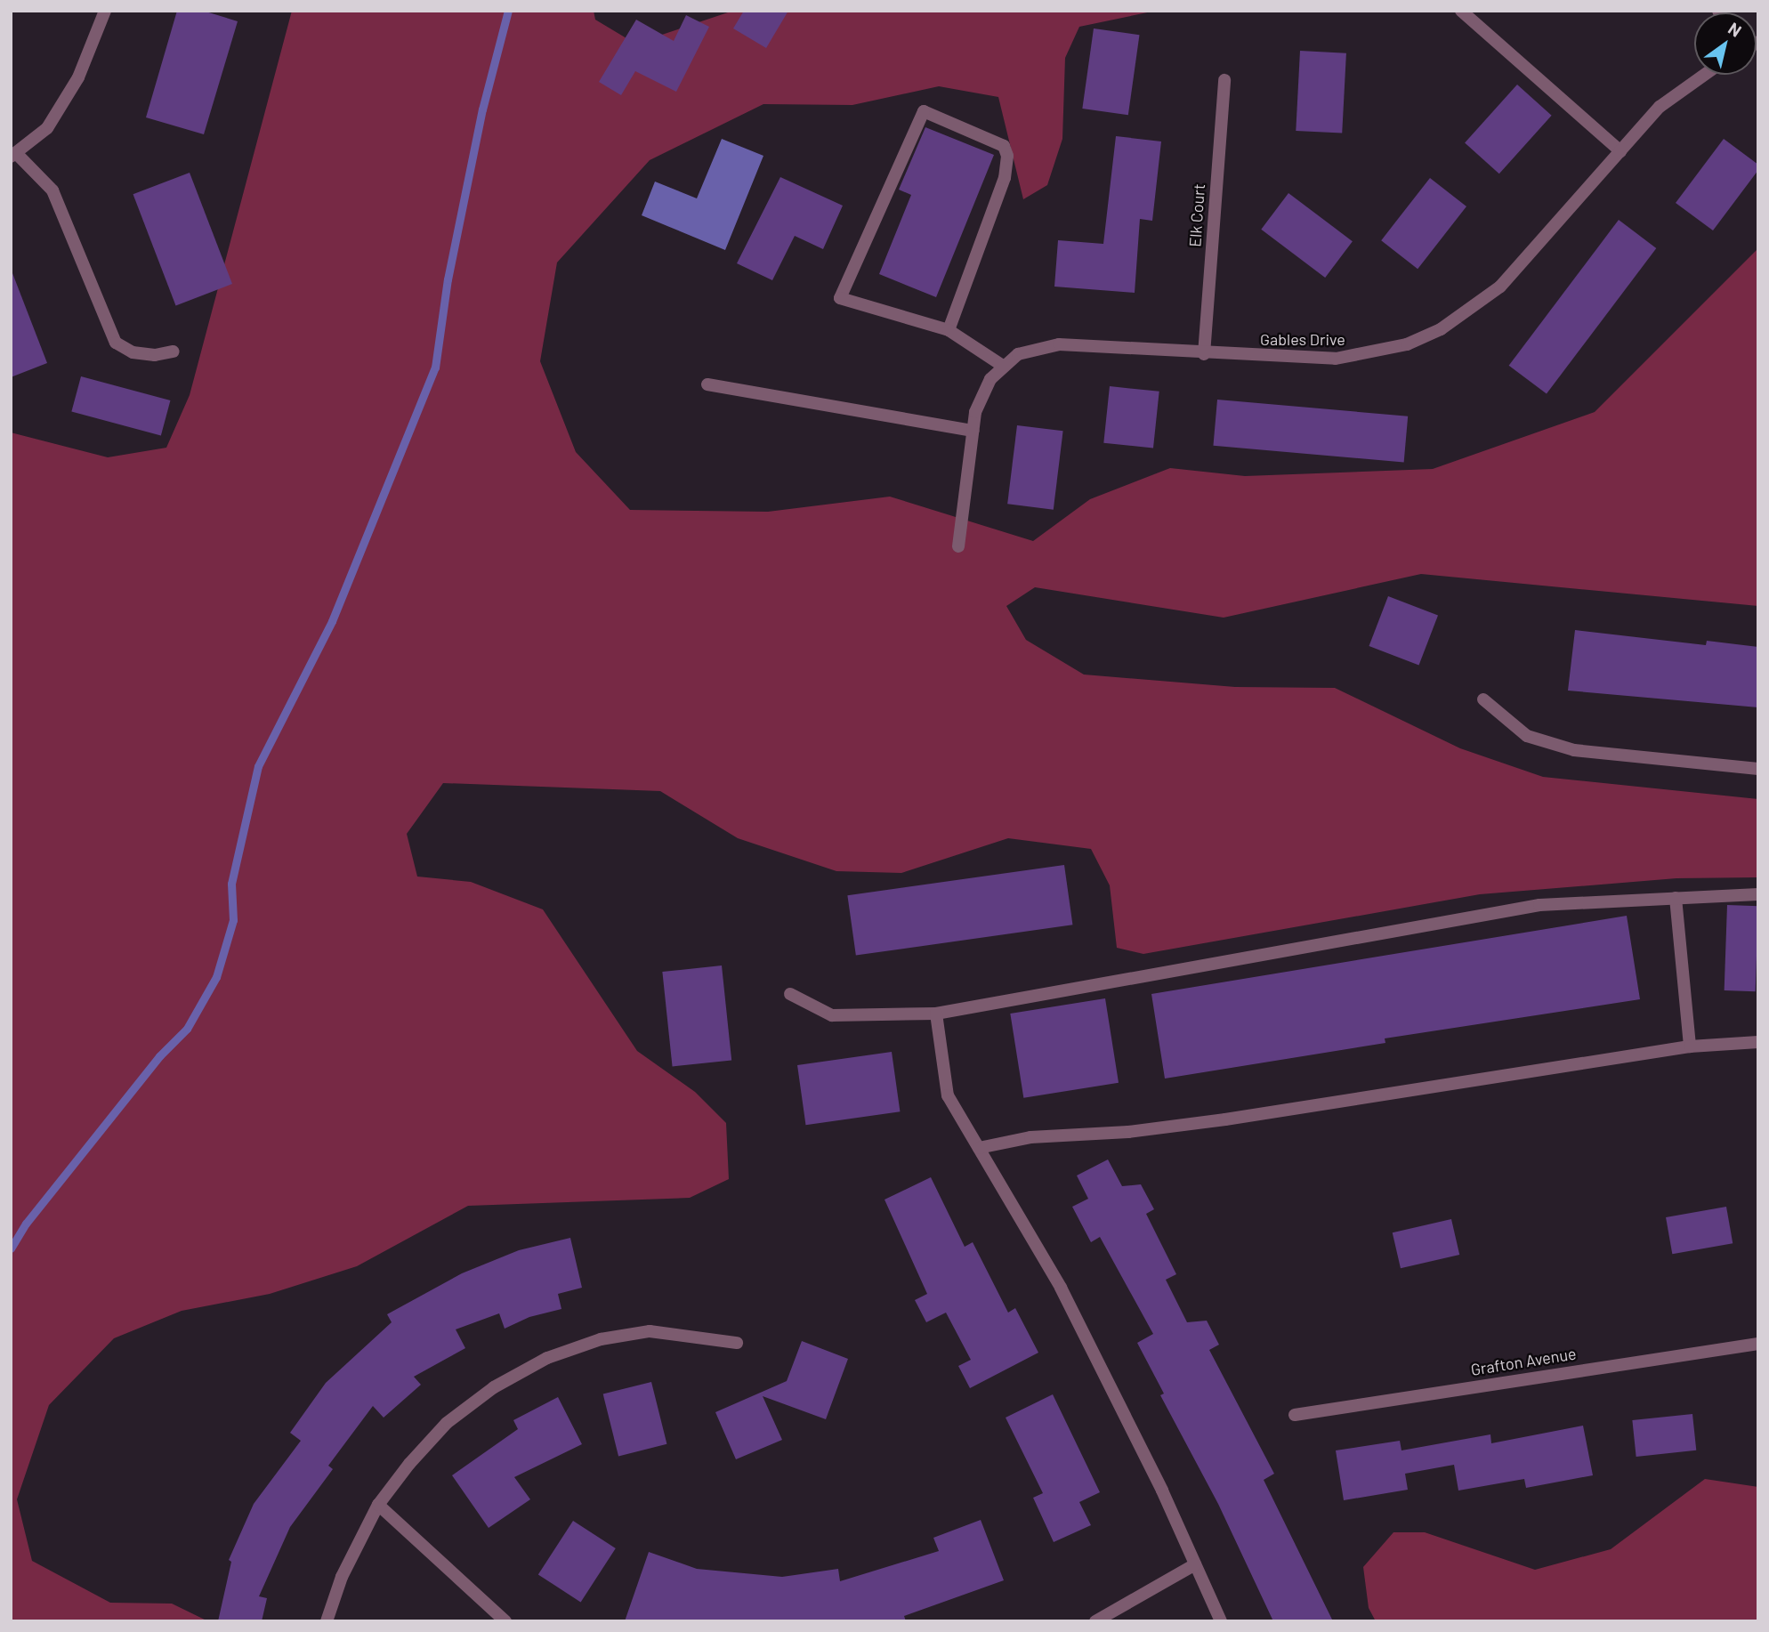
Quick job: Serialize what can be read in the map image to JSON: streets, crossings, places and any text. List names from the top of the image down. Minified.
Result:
{"streets":{"street":["Elk Court","Gables Drive","Grafton Avenue"]},"crossings":[["Elk Court","Gables Drive"]],"north":"top right"}
